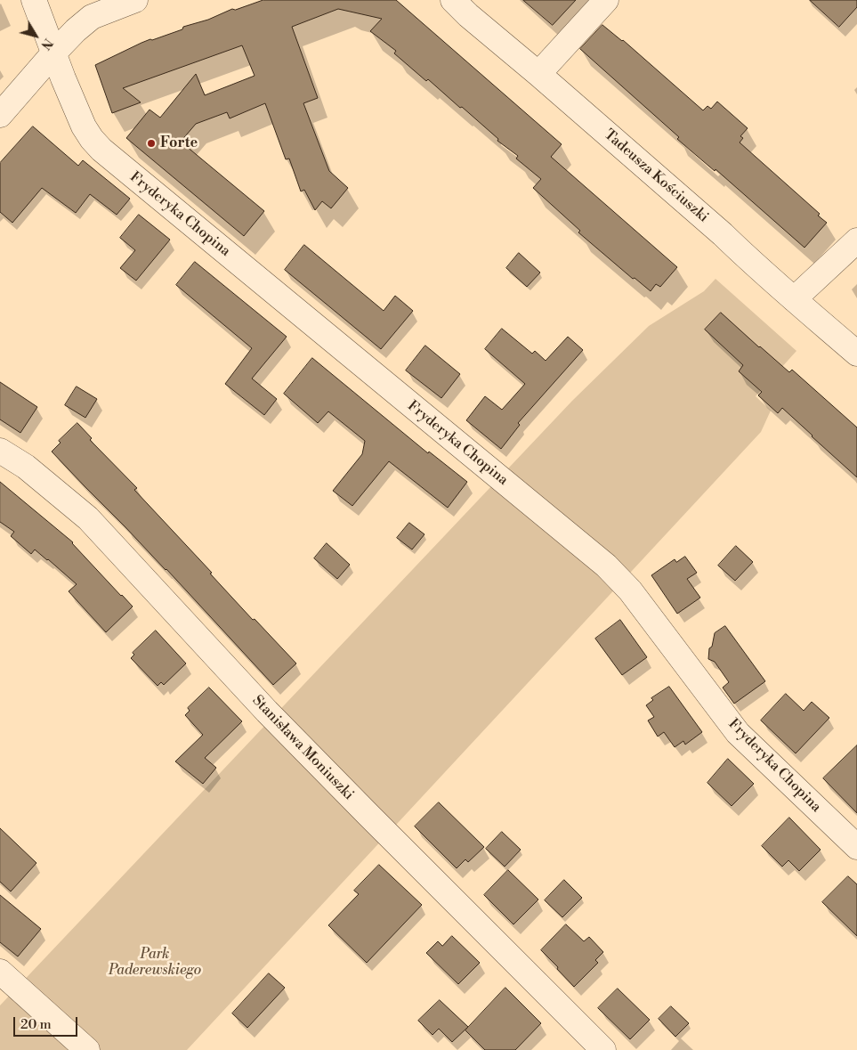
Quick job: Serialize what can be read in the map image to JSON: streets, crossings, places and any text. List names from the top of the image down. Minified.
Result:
{"streets":{"street":["Tadeusza Kościuszki","Fryderyka Chopina","Stanisława Moniuszki"]},"parks":["Park Paderewskiego"],"places":["Forte"],"scale_bar":"20 m","north":"bottom right"}
